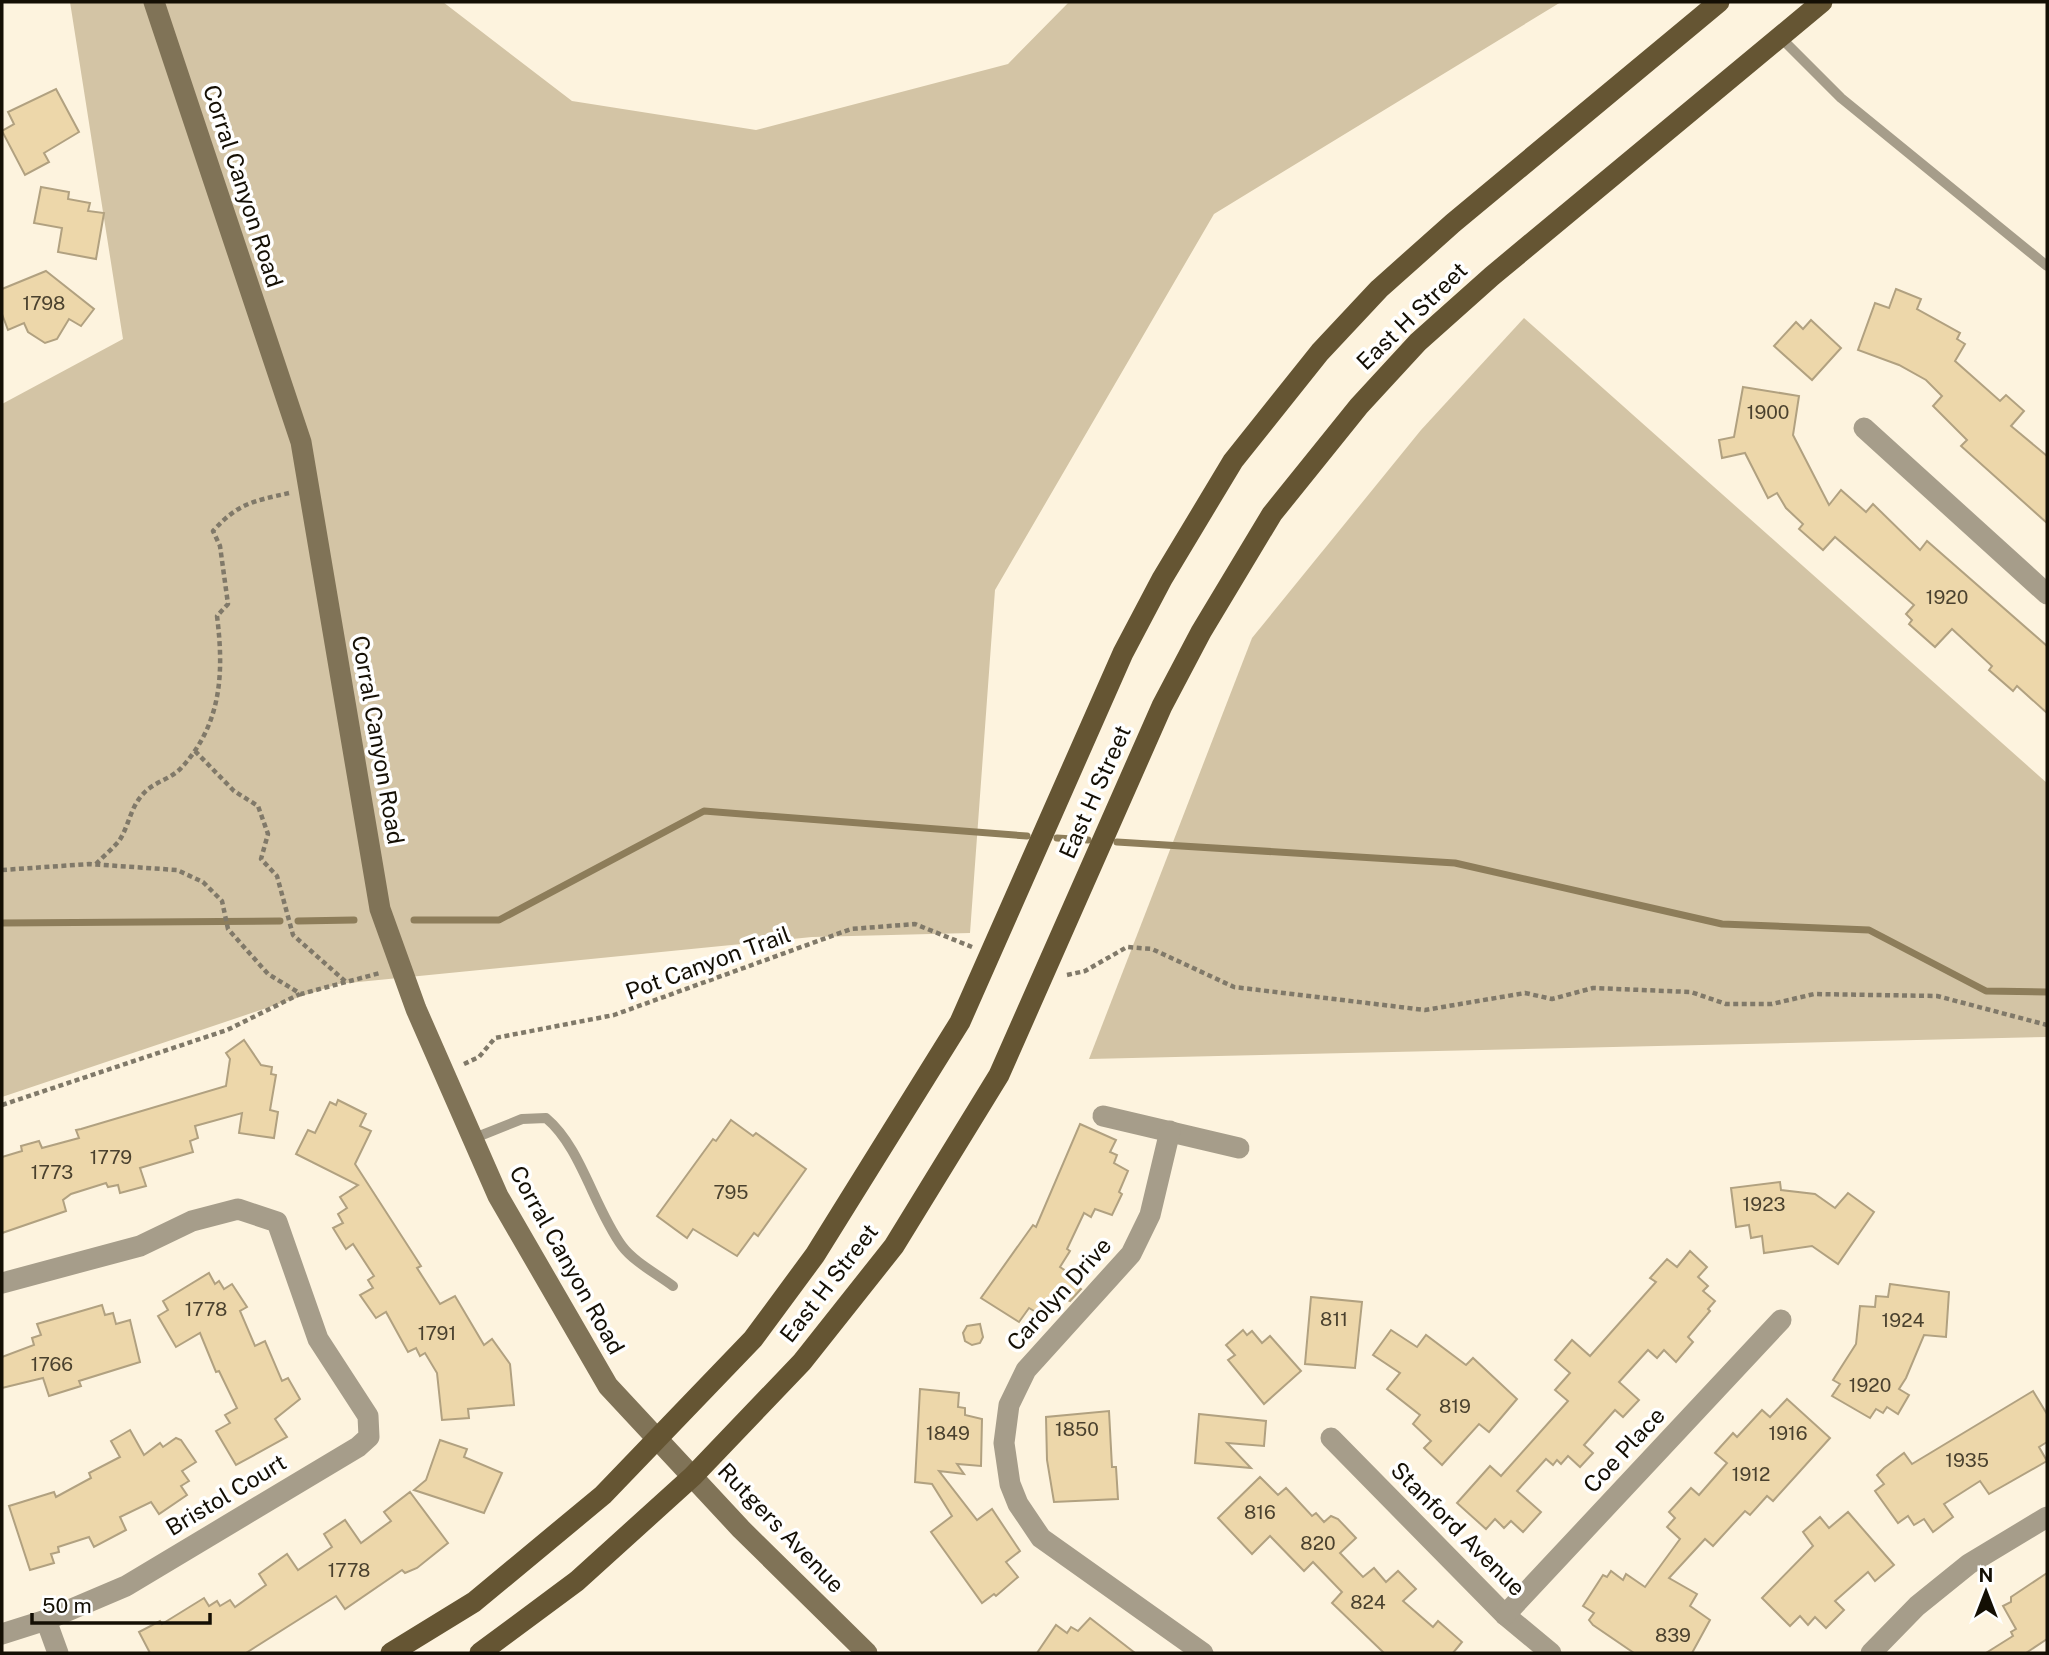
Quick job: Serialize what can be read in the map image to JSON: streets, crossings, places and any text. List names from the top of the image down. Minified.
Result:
{"streets":{"main road":["Corral Canyon Road","East H Street","Rutgers Avenue"],"street":["Carolyn Drive","Coe Place","Bristol Court","Stanford Avenue"],"path":["Pot Canyon Trail"]},"crossings":[["Corral Canyon Road","East H Street"],["Corral Canyon Road","Pot Canyon Trail"],["Corral Canyon Road","Rutgers Avenue"],["East H Street","Pot Canyon Trail"],["East H Street","Rutgers Avenue"],["Coe Place","Stanford Avenue"]],"house_numbers":["1798","1900","1920","1779","1773","795","1923","1778","811","1924","1791","1766","1920","819","1850","1849","1916","1935","1912","816","820","1778","824","839"],"scale_bar":"50 m","north":"top"}
